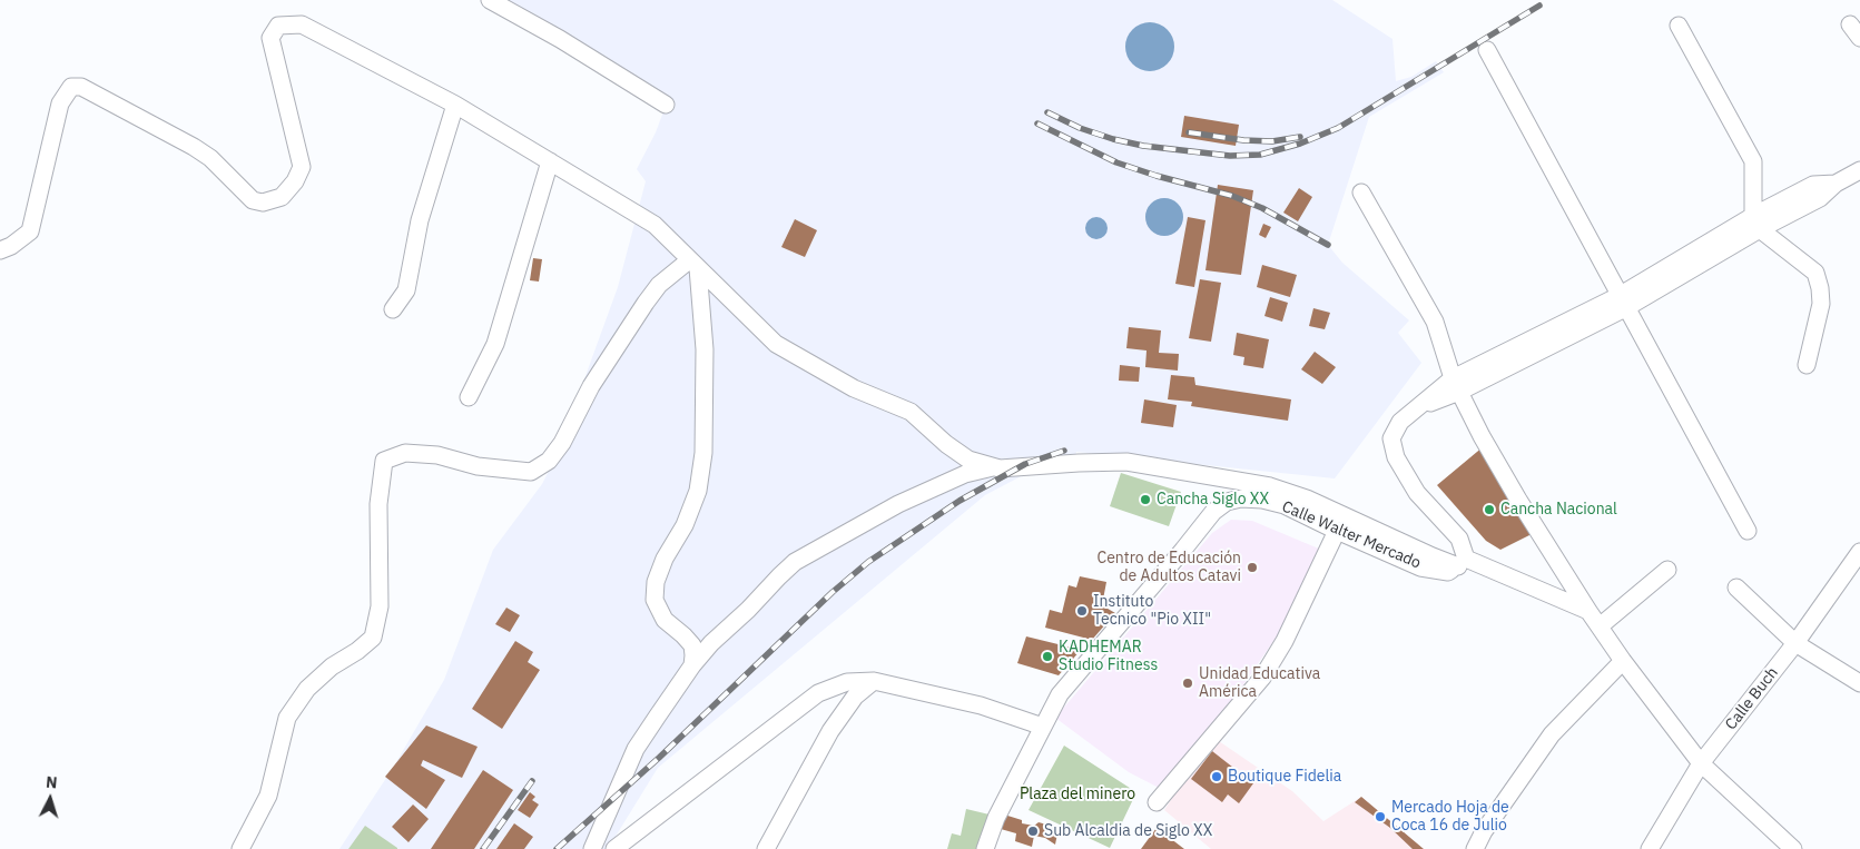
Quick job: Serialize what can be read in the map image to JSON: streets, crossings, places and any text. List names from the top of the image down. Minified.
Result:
{"streets":{"street":["Calle Walter Mercado","Calle Buch"]},"parks":["Plaza del minero"],"places":["Cancha Siglo XX","Cancha Nacional","Centro de Educación de Adultos Catavi","Instituto Tecnico \"Pio XII\"","KADHEMAR Studio Fitness","Unidad Educativa América","Boutique Fidelia","Mercado Hoja de Coca 16 de Julio","Sub Alcaldia de Siglo XX"],"north":"top"}
